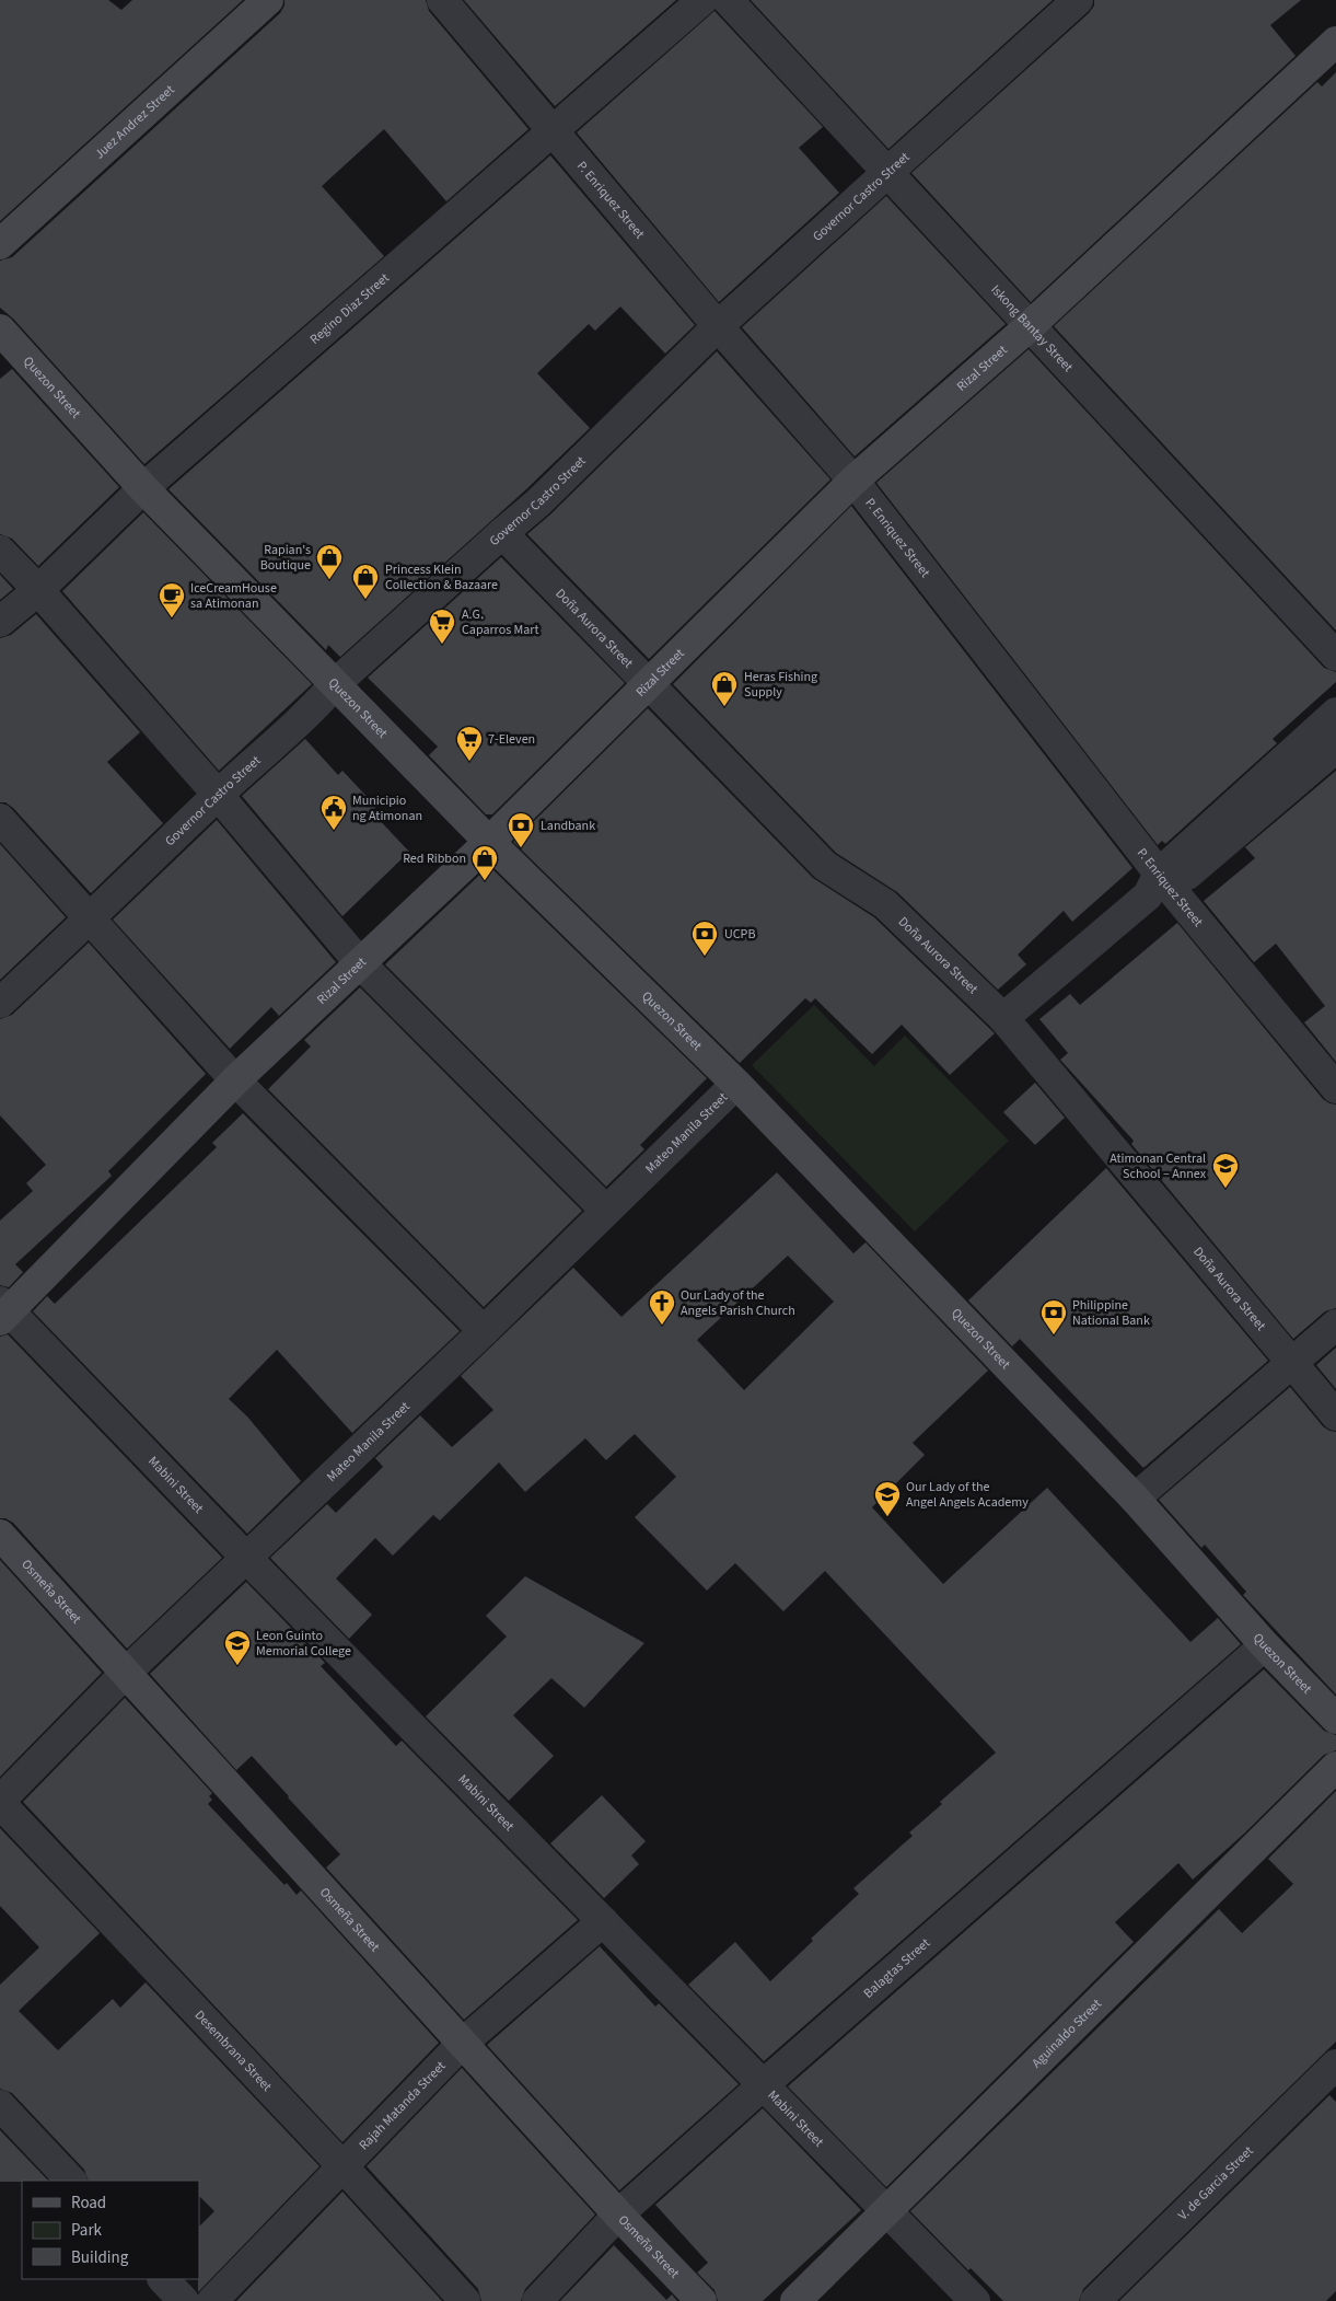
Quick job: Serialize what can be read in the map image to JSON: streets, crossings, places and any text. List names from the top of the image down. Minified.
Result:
{"streets":{"street":["Juez Andrez Street","Governor Castro Street","P. Enriquez Street","Regino Diaz Street","Iskong Bantay Street","Rizal Street","Quezon Street","Doña Aurora Street","Mateo Manila Street","Mabini Street","Osmeña Street","Balagtas Street","Aguinaldo Street","Desembrana Street","Rajah Matanda Street","V. de Garcia Street"]},"crossings":[["Governor Castro Street","P. Enriquez Street"],["Governor Castro Street","Iskong Bantay Street"],["Governor Castro Street","Quezon Street"],["Governor Castro Street","Doña Aurora Street"],["P. Enriquez Street","Regino Diaz Street"],["P. Enriquez Street","Rizal Street"],["Regino Diaz Street","Quezon Street"],["Iskong Bantay Street","Rizal Street"],["Rizal Street","Quezon Street"],["Rizal Street","Doña Aurora Street"],["Rizal Street","Mabini Street"],["Quezon Street","Mateo Manila Street"],["Quezon Street","Balagtas Street"],["Mateo Manila Street","Mabini Street"],["Mateo Manila Street","Osmeña Street"],["Mateo Manila Street","Desembrana Street"],["Mabini Street","Balagtas Street"],["Mabini Street","Aguinaldo Street"],["Mabini Street","Rajah Matanda Street"],["Osmeña Street","Balagtas Street"],["Osmeña Street","Rajah Matanda Street"],["Desembrana Street","Rajah Matanda Street"]],"places":{"shop":["Rapian's Boutique","Princess Klein Collection & Bazaare","Heras Fishing Supply","Red Ribbon"],"cafe":["IceCreamHouse sa Atimonan"],"supermarket":["A.G. Caparros Mart","7-Eleven"],"public building":["Municipio ng Atimonan"],"bank":["Landbank","UCPB","Philippine National Bank"],"school or university":["Atimonan Central School – Annex","Our Lady of the Angel Angels Academy","Leon Guinto Memorial College"],"church":["Our Lady of the Angels Parish Church"]},"legend":["Road","Park","Building"]}
